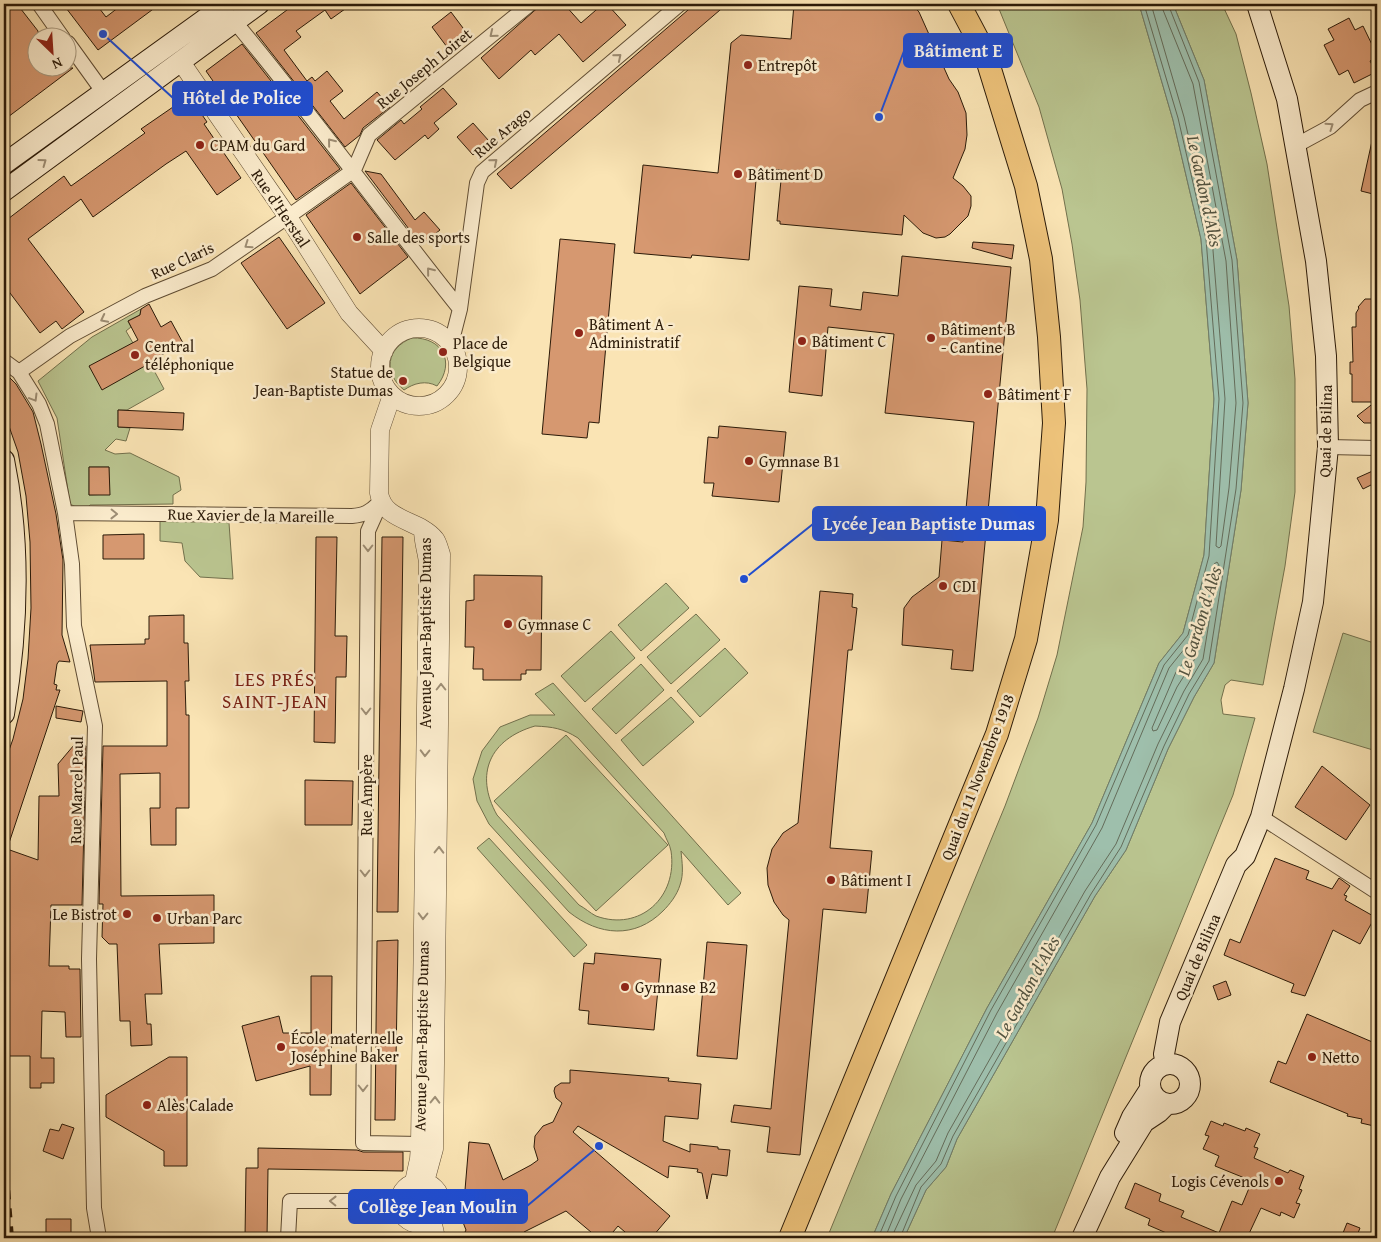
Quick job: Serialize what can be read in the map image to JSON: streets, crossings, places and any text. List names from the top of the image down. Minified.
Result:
{"streets":{"main road":["Quai de Bilina","Quai du 11 Novembre 1918"],"street":["Rue Joseph Loiret","Rue Arago","Rue d'Herstal","Rue Claris","Rue Xavier de la Mareille","Avenue Jean-Baptiste Dumas","Rue Marcel Paul","Rue Ampère"]},"crossings":[["Rue Joseph Loiret","Rue Claris"],["Rue Arago","Rue d'Herstal"],["Rue Arago","Rue Ampère"],["Rue d'Herstal","Rue Claris"],["Rue d'Herstal","Rue Ampère"],["Rue Claris","Rue Marcel Paul"],["Rue Xavier de la Mareille","Rue Marcel Paul"],["Rue Xavier de la Mareille","Rue Ampère"],["Avenue Jean-Baptiste Dumas","Rue Ampère"]],"one_way":["Rue Joseph Loiret","Rue Arago","Rue Claris","Rue Xavier de la Mareille","Rue Ampère"],"districts":["LES PRÉS SAINT-JEAN"],"water":["Le Gardon d'Alès"],"places":["Hôtel de Police","Entrepôt","Bâtiment E","CPAM du Gard","Bâtiment D","Salle des sports","Bâtiment A - Administratif","Bâtiment B - Cantine","Bâtiment C","Place de Belgique","Central téléphonique","Statue de Jean-Baptiste Dumas","Bâtiment F","Gymnase B1","Lycée Jean Baptiste Dumas","CDI","Gymnase C","Bâtiment I","Le Bistrot","Urban Parc","Gymnase B2","École maternelle Joséphine Baker","Netto","Alès'Calade","Collège Jean Moulin","Logis Cévenols"],"north":"bottom right"}
